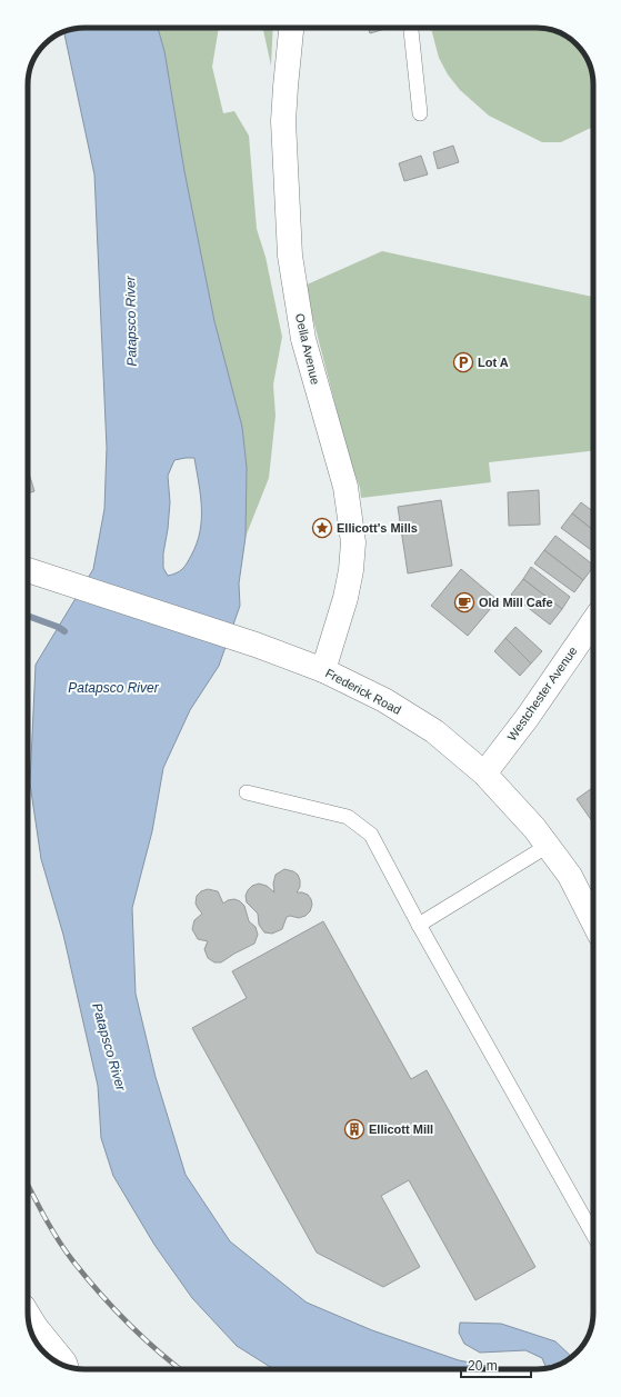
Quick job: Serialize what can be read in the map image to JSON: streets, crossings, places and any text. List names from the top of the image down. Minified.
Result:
{"streets":{"street":["Oella Avenue","Frederick Road","Westchester Avenue"]},"crossings":[["Oella Avenue","Frederick Road"],["Frederick Road","Westchester Avenue"]],"water":["Patapsco River"],"places":{"parking":["Lot A"],"place":["Ellicott's Mills"],"cafe":["Old Mill Cafe"],"building":["Ellicott Mill"]},"scale_bar":"20 m"}
